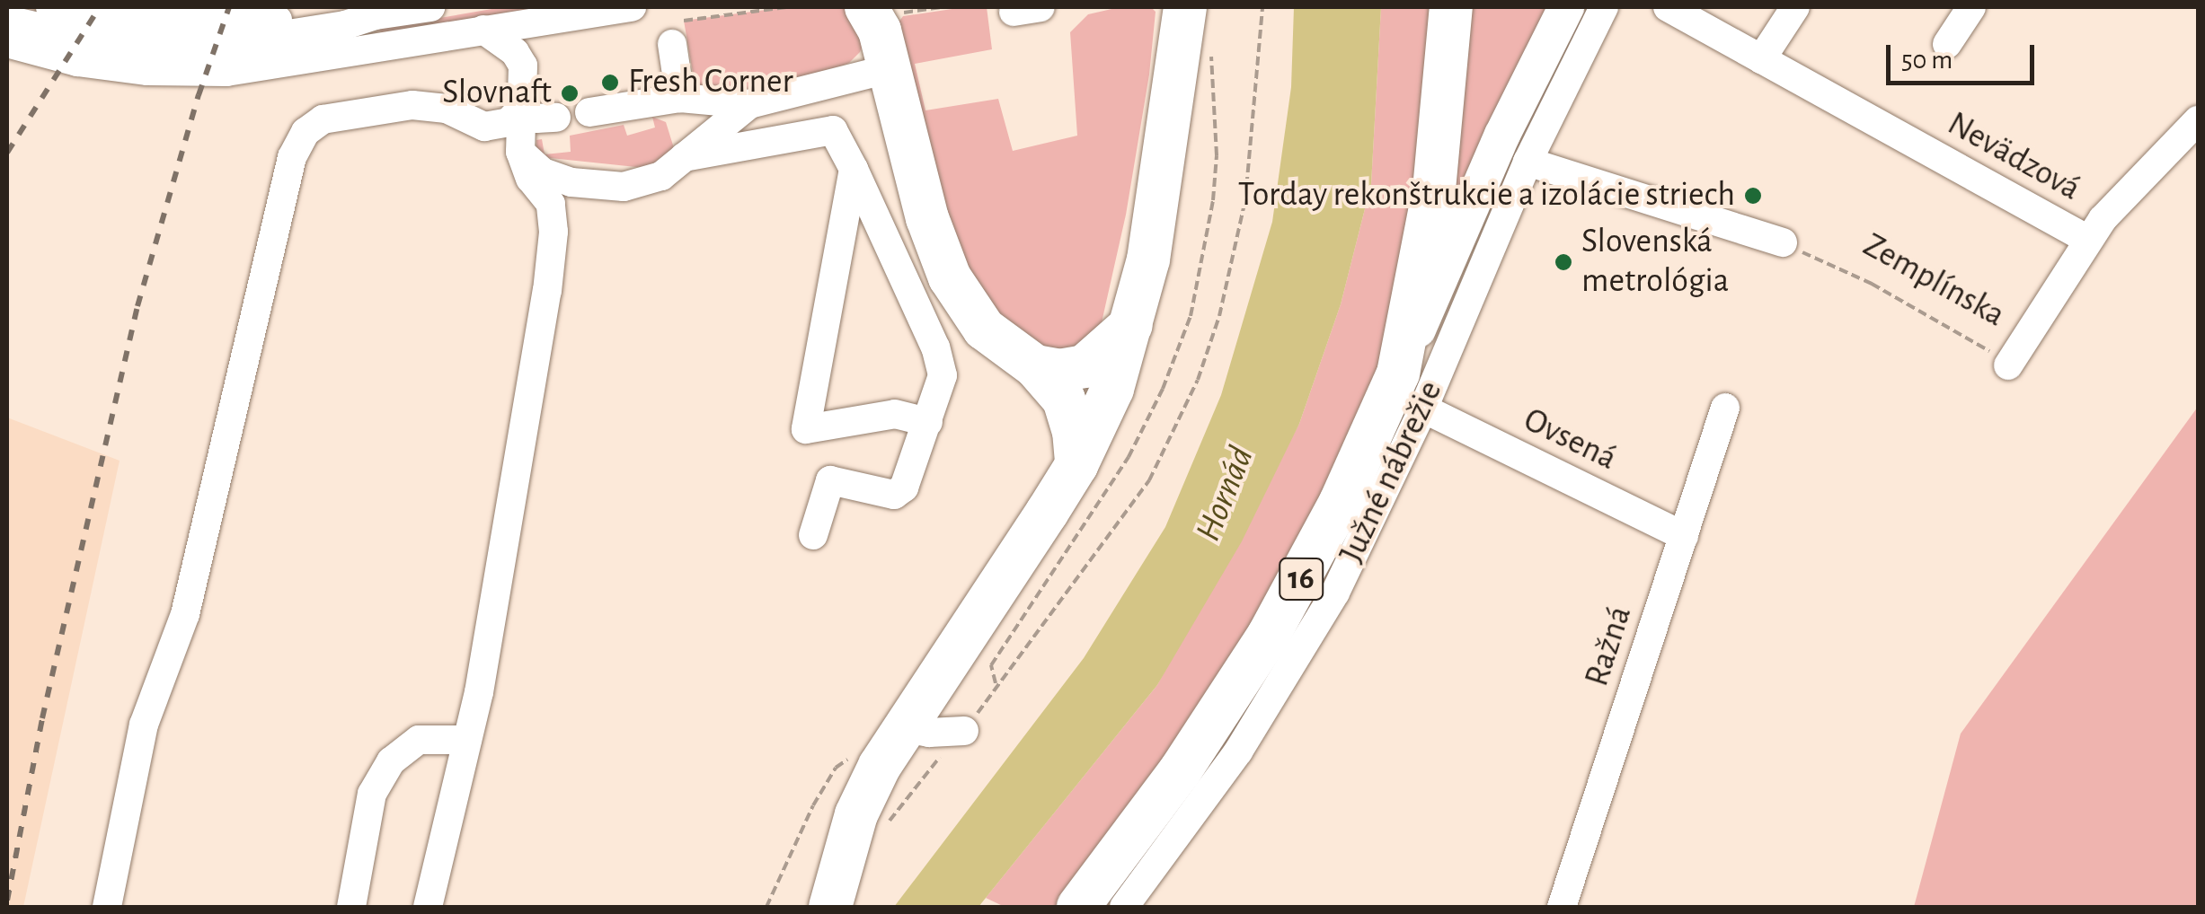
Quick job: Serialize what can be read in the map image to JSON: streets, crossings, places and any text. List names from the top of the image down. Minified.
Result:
{"streets":{"highway":["Južné nábrežie","16"],"street":["Nevädzová","Zemplínska","Ovsená","Ražná"]},"crossings":[["Nevädzová","Zemplínska"],["Ovsená","Južné nábrežie"],["Ovsená","Ražná"]],"water":["Hornád"],"places":["Fresh Corner","Slovnaft","Torday rekonštrukcie a izolácie striech","Slovenská metrológia"],"scale_bar":"50 m"}
